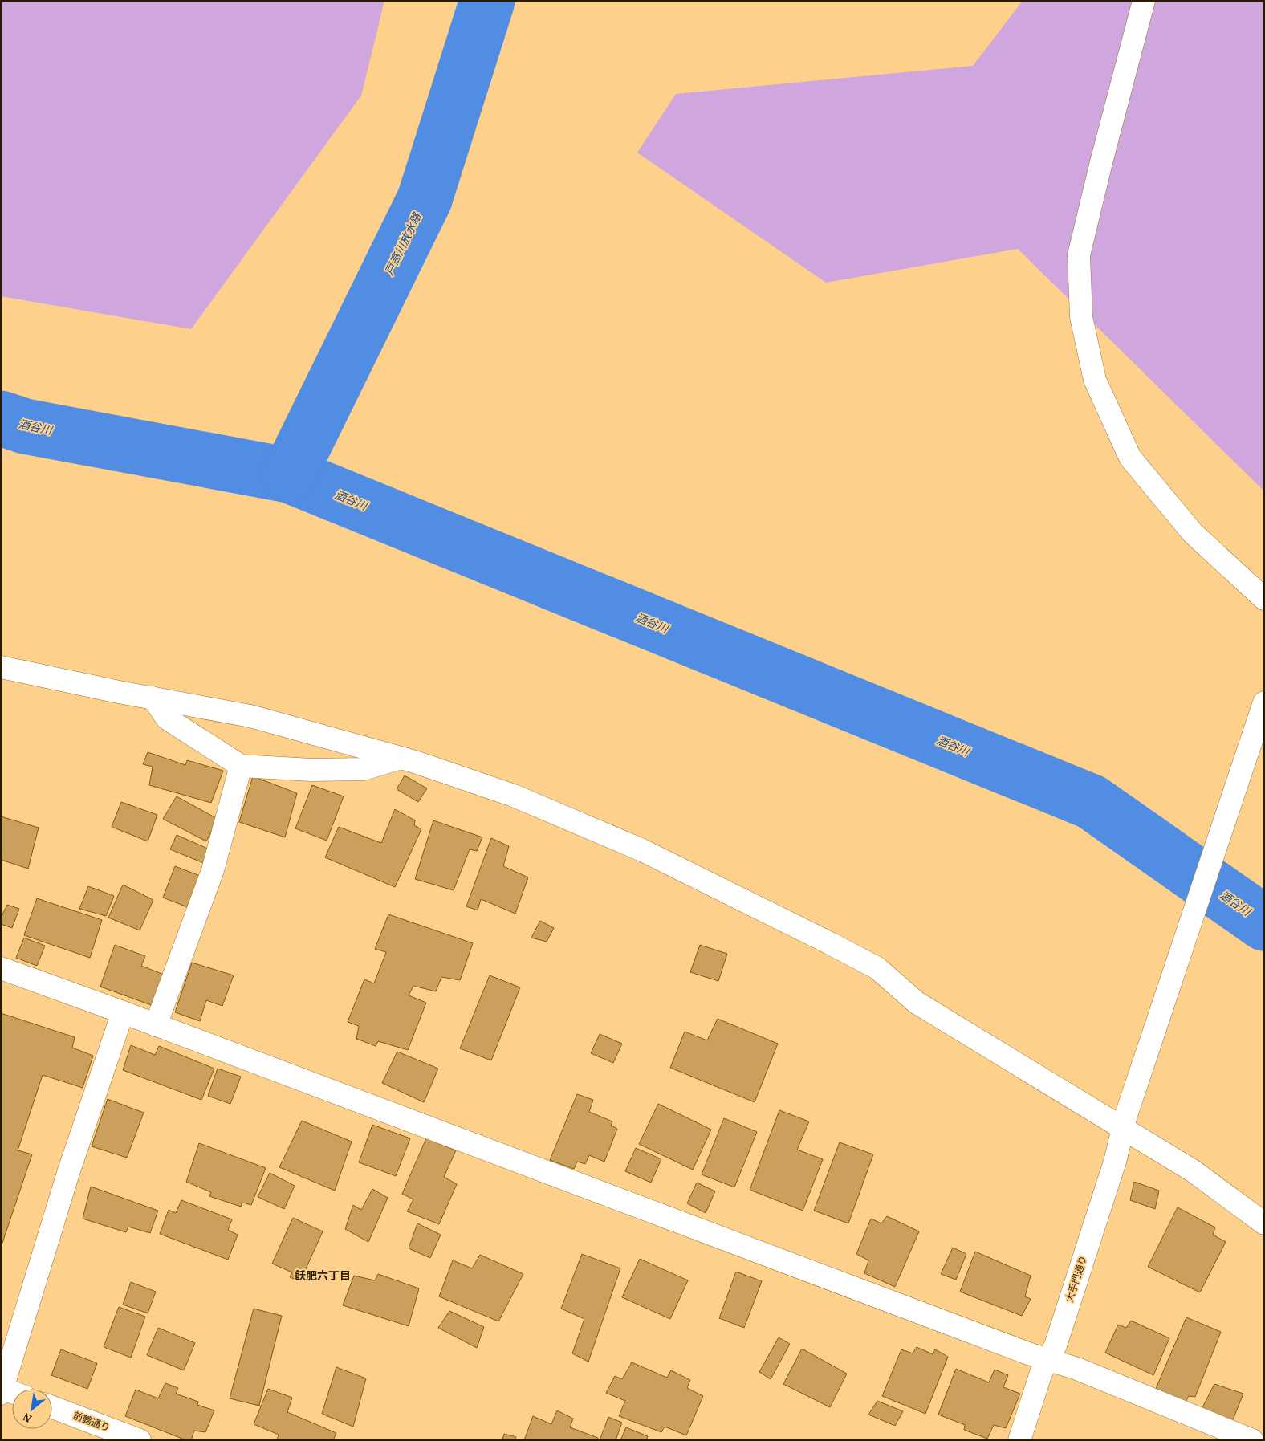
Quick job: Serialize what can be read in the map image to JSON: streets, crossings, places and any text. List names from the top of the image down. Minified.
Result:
{"streets":{"street":["大手門通り","前鶴通り"]},"districts":["飫肥六丁目"],"water":["戸高川放水路","酒谷川"],"north":"bottom left"}
